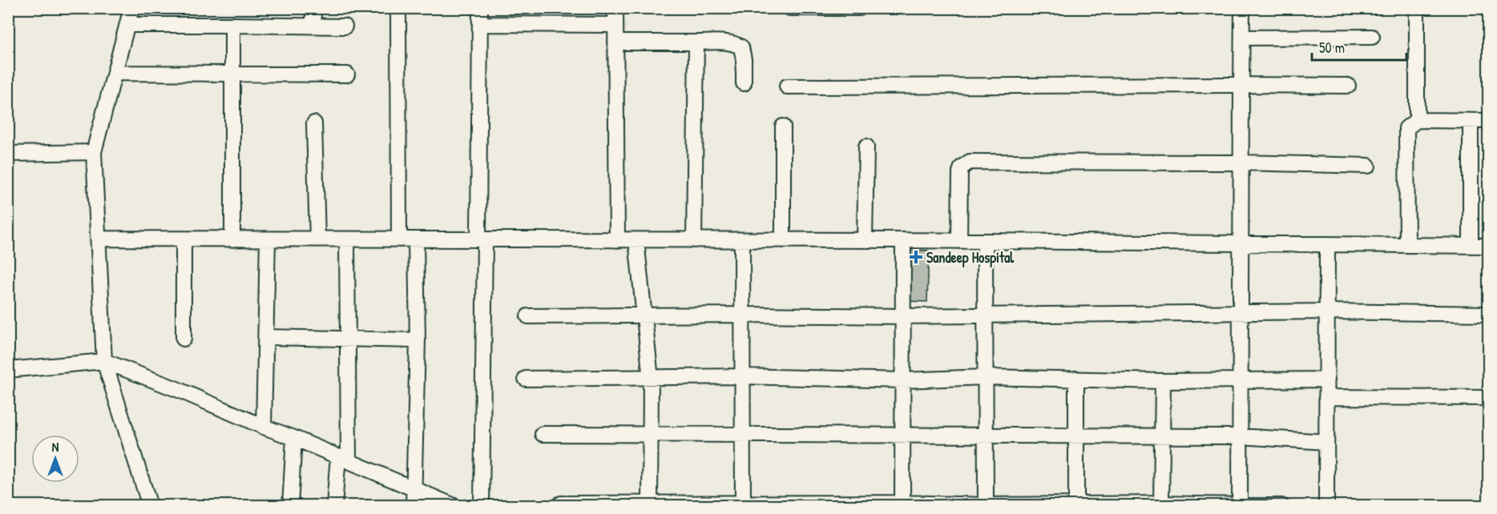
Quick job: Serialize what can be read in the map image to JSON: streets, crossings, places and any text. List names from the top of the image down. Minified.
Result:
{"places":{"health":["Sandeep Hospital"]},"scale_bar":"50 m","north":"top"}
